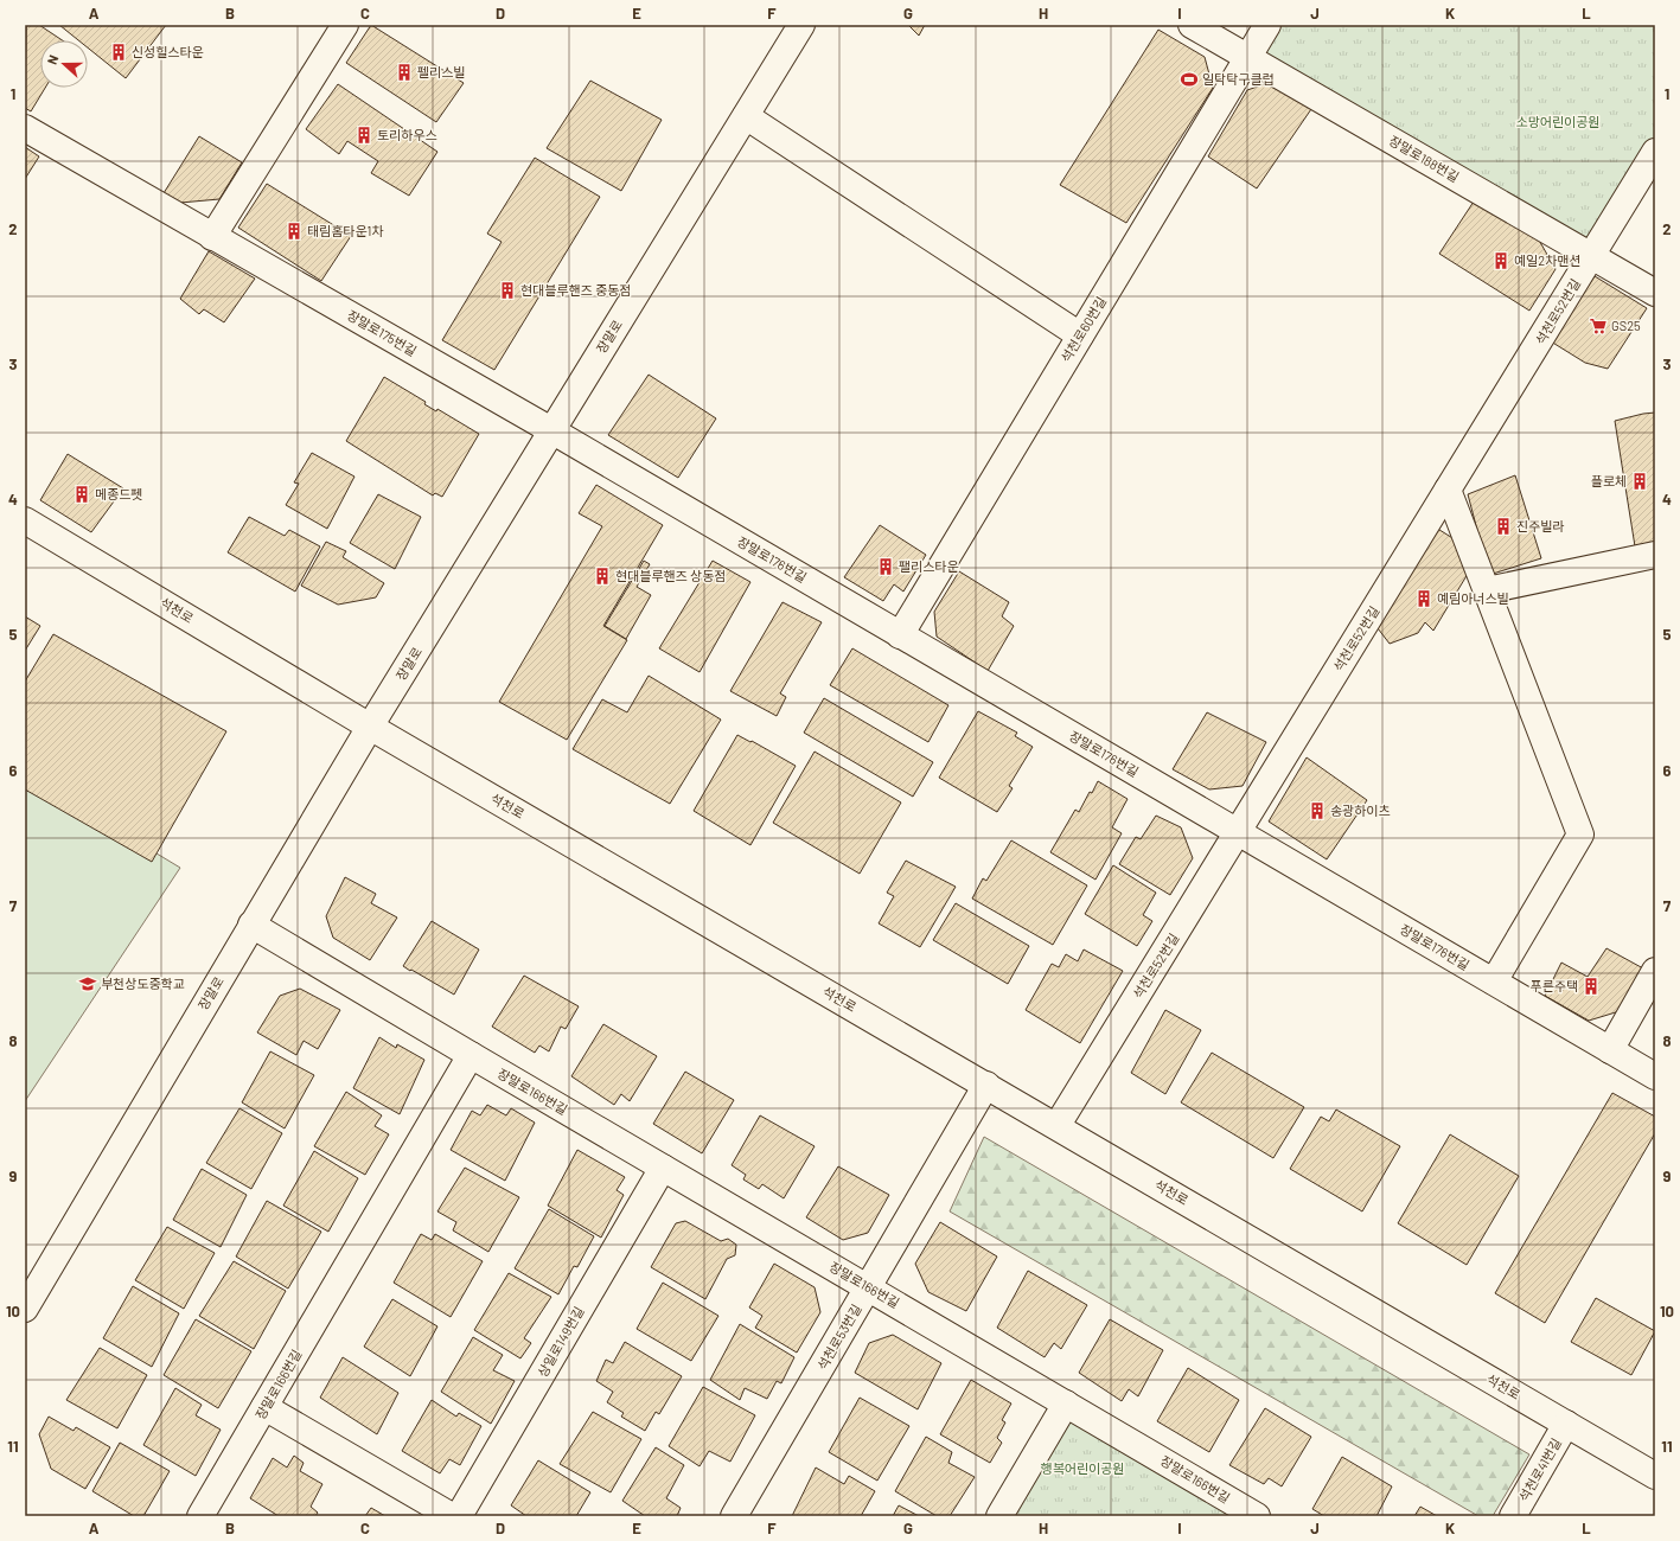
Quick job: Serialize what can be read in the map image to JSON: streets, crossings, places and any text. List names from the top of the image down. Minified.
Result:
{"streets":{"street":["장말로188번길","석천로52번길","석천로60번길","장말로175번길","장말로","장말로176번길","석천로","장말로166번길","석천로53번길","상일로149번길","석천로41번길"]},"crossings":[["장말로188번길","석천로52번길"],["장말로188번길","석천로60번길"],["석천로52번길","장말로176번길"],["석천로52번길","석천로"],["석천로60번길","장말로176번길"],["장말로175번길","장말로"],["장말로175번길","장말로176번길"],["장말로","장말로176번길"],["장말로","석천로"],["장말로","장말로166번길"],["석천로","석천로53번길"],["석천로","석천로41번길"],["장말로166번길","석천로53번길"],["장말로166번길","상일로149번길"]],"parks":["소망어린이공원","행복어린이공원"],"places":{"building":["신성힐스타운","펠리스빌","토리하우스","태림홈타운1차","예일2차맨션","현대블루핸즈 중동점","플로체","메종드펫","진주빌라","팰리스타운","현대블루핸즈 상동점","예림아너스빌","송광하이츠","푸른주택"],"sports":["일탁탁구클럽"],"supermarket":["GS25"],"school or university":["부천상도중학교"]},"north":"left","grid":{"columns":["A","B","C","D","E","F","G","H","I","J","K","L"],"rows":["1","2","3","4","5","6","7","8","9","10","11"]}}
